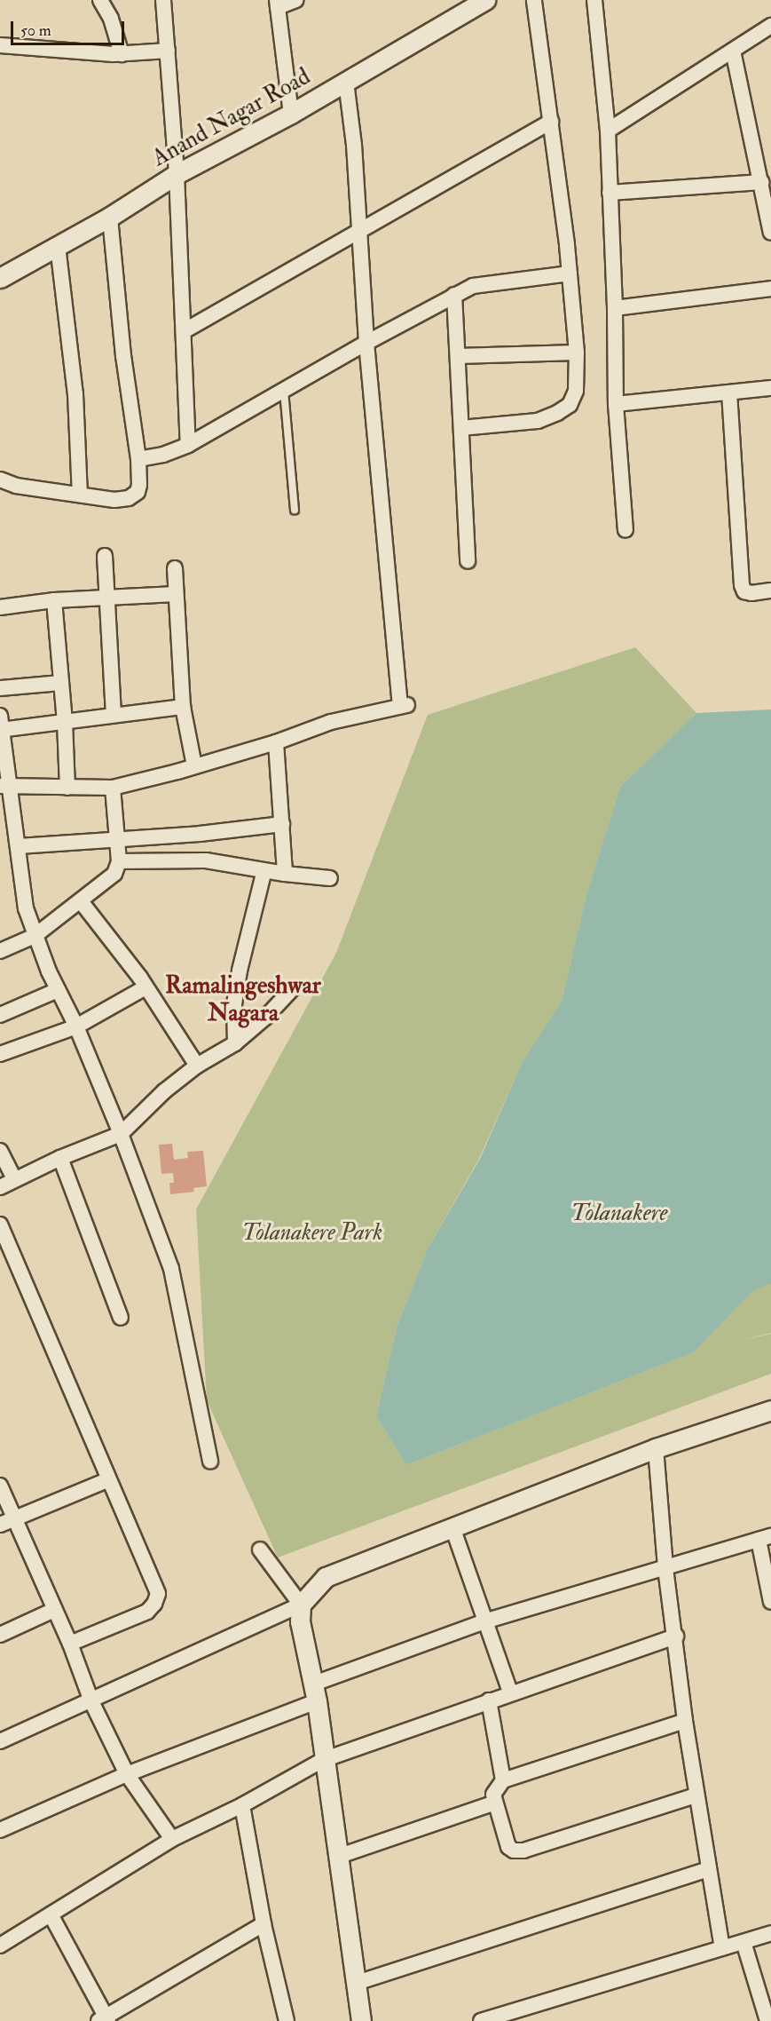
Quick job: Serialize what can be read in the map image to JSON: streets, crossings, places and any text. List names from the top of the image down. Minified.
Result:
{"streets":{"street":["Anand Nagar Road"]},"districts":["Ramalingeshwar Nagara"],"water":["Tolanakere"],"parks":["Tolanakere Park"],"scale_bar":"50 m"}
